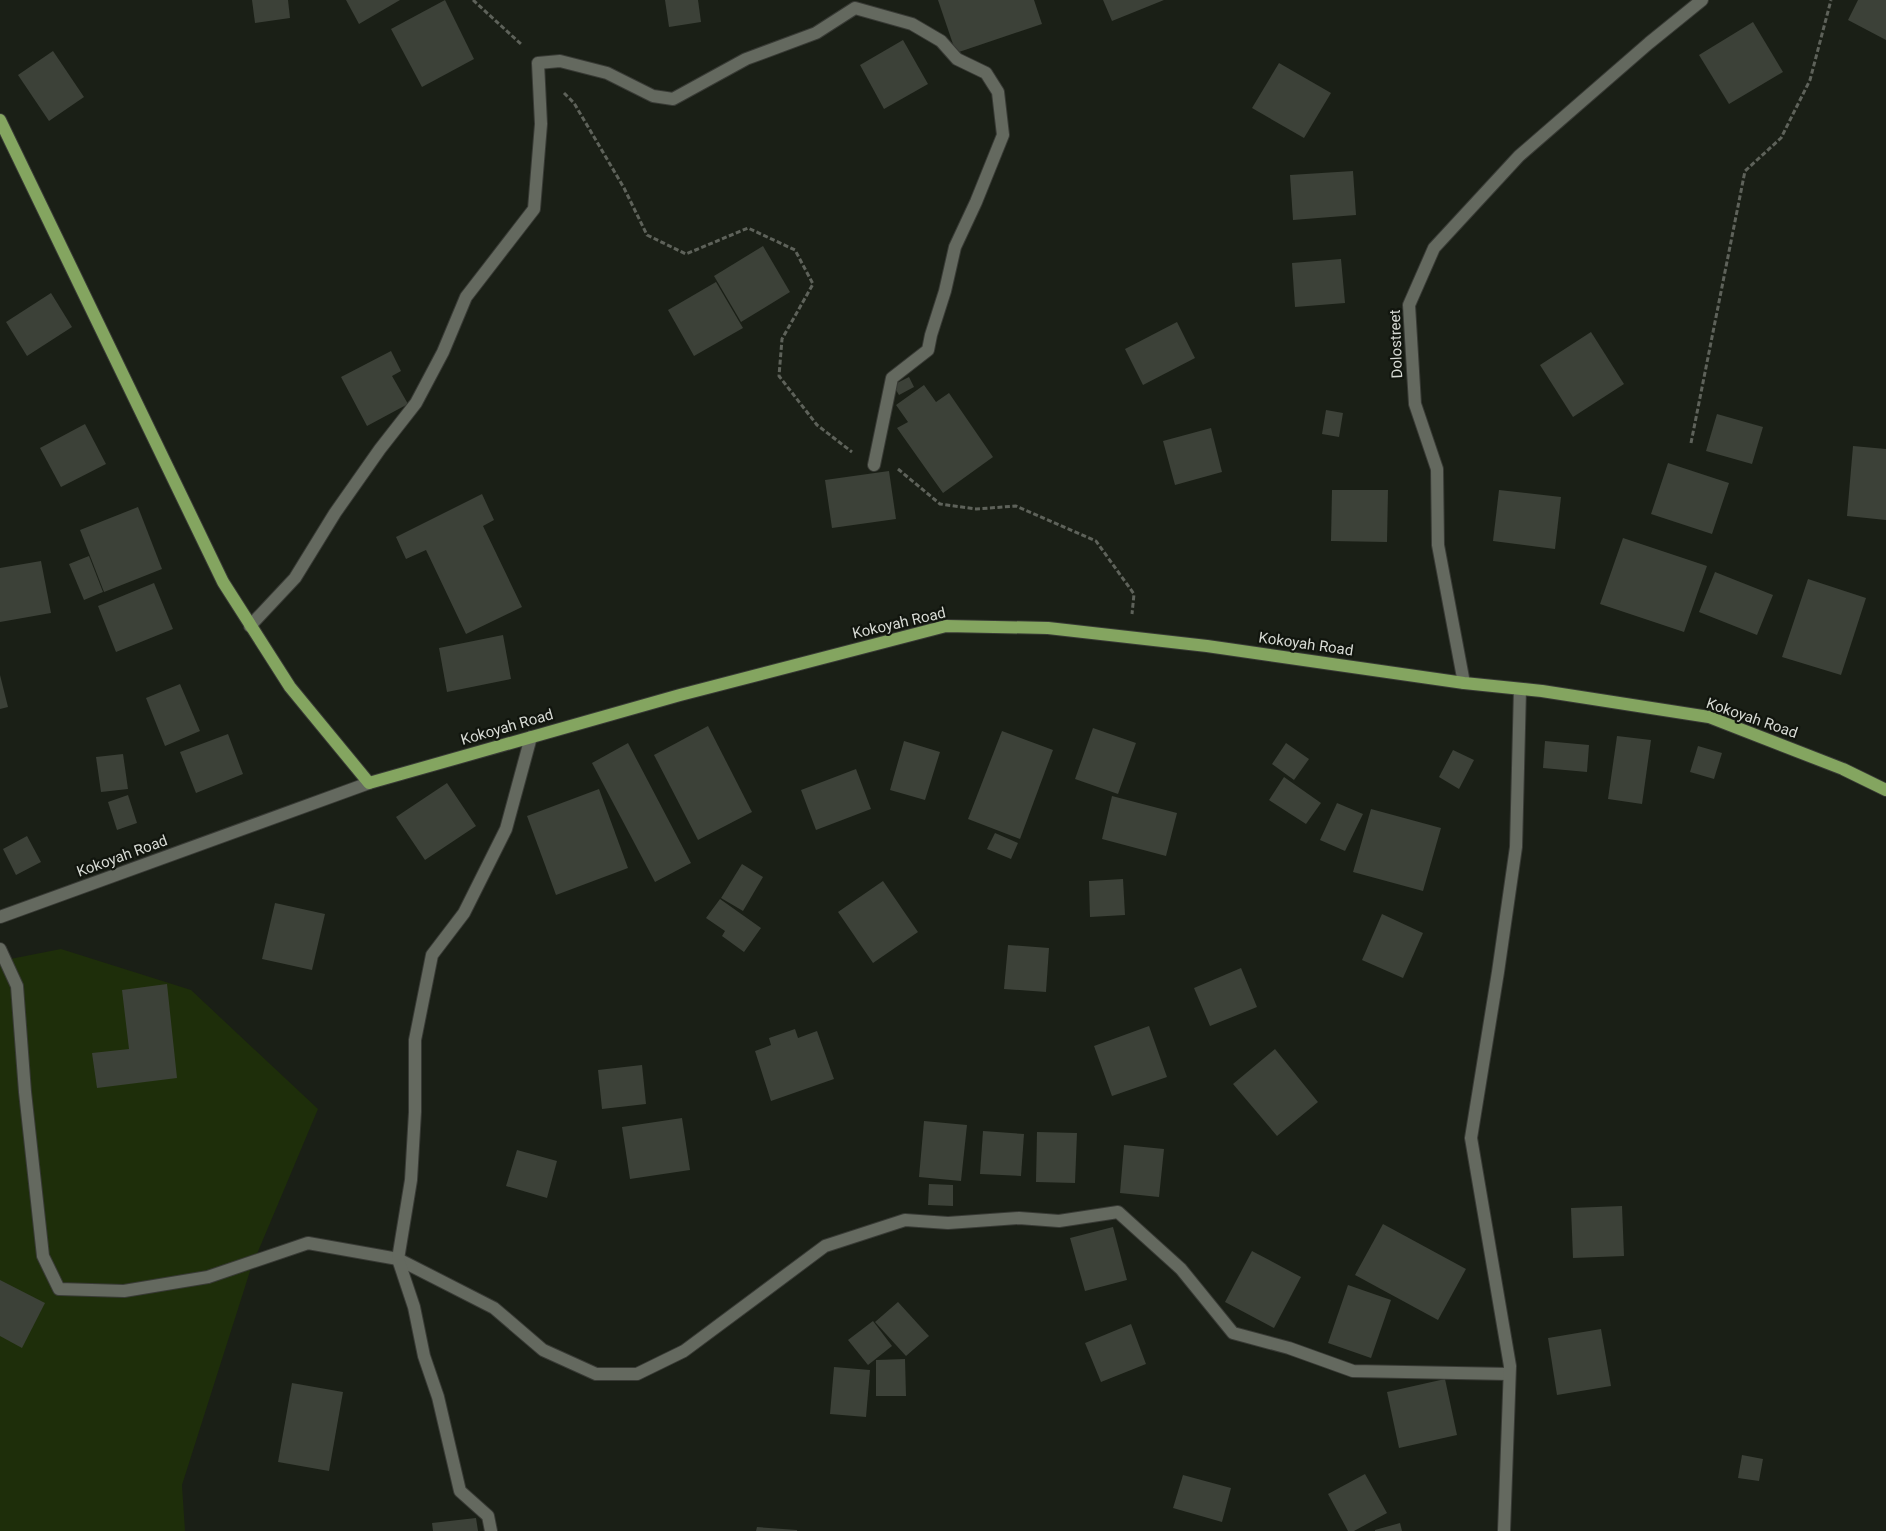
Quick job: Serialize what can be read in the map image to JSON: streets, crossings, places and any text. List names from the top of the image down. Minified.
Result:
{"streets":{"main road":["Kokoyah Road"],"street":["Dolostreet"]},"crossings":[["Dolostreet","Kokoyah Road"]]}
